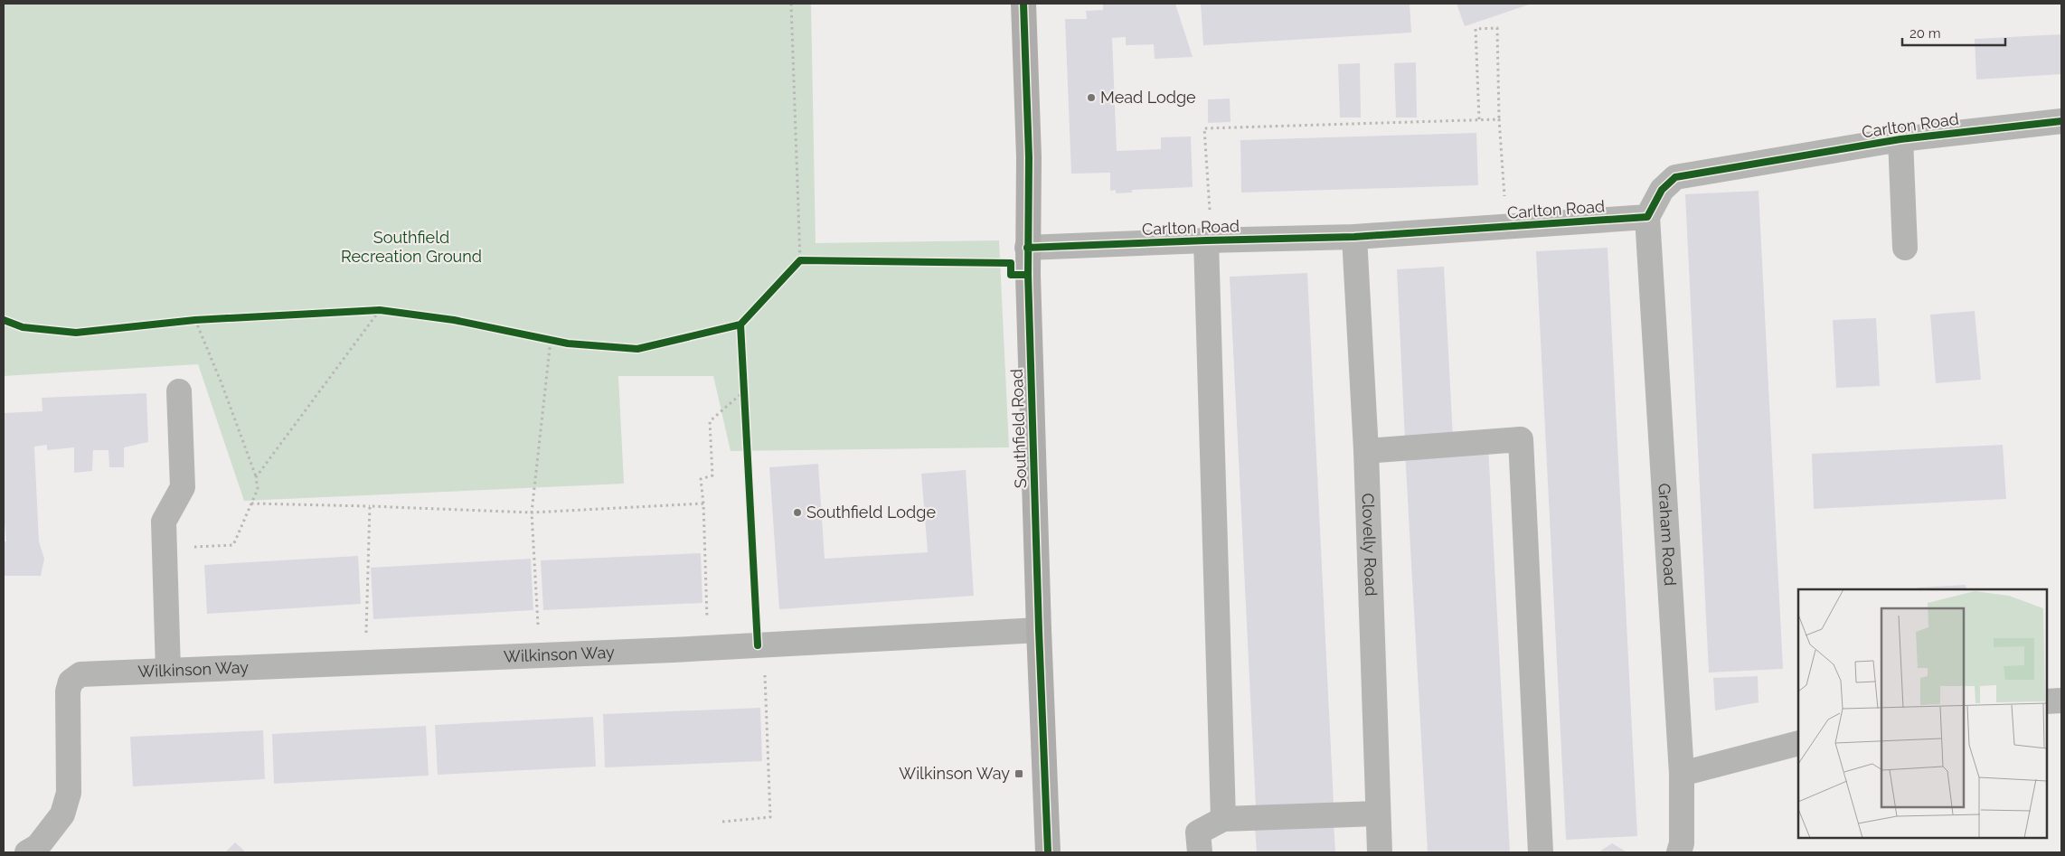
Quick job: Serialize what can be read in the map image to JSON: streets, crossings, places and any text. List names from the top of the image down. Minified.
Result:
{"streets":{"main road":["Southfield Road"],"street":["Carlton Road","Graham Road","Clovelly Road","Wilkinson Way"]},"crossings":[["Carlton Road","Southfield Road"],["Carlton Road","Graham Road"],["Carlton Road","Clovelly Road"],["Southfield Road","Wilkinson Way"]],"parks":["Southfield Recreation Ground"],"places":{"other":["Mead Lodge","Southfield Lodge"],"transit":["Wilkinson Way"]},"scale_bar":"20 m"}
